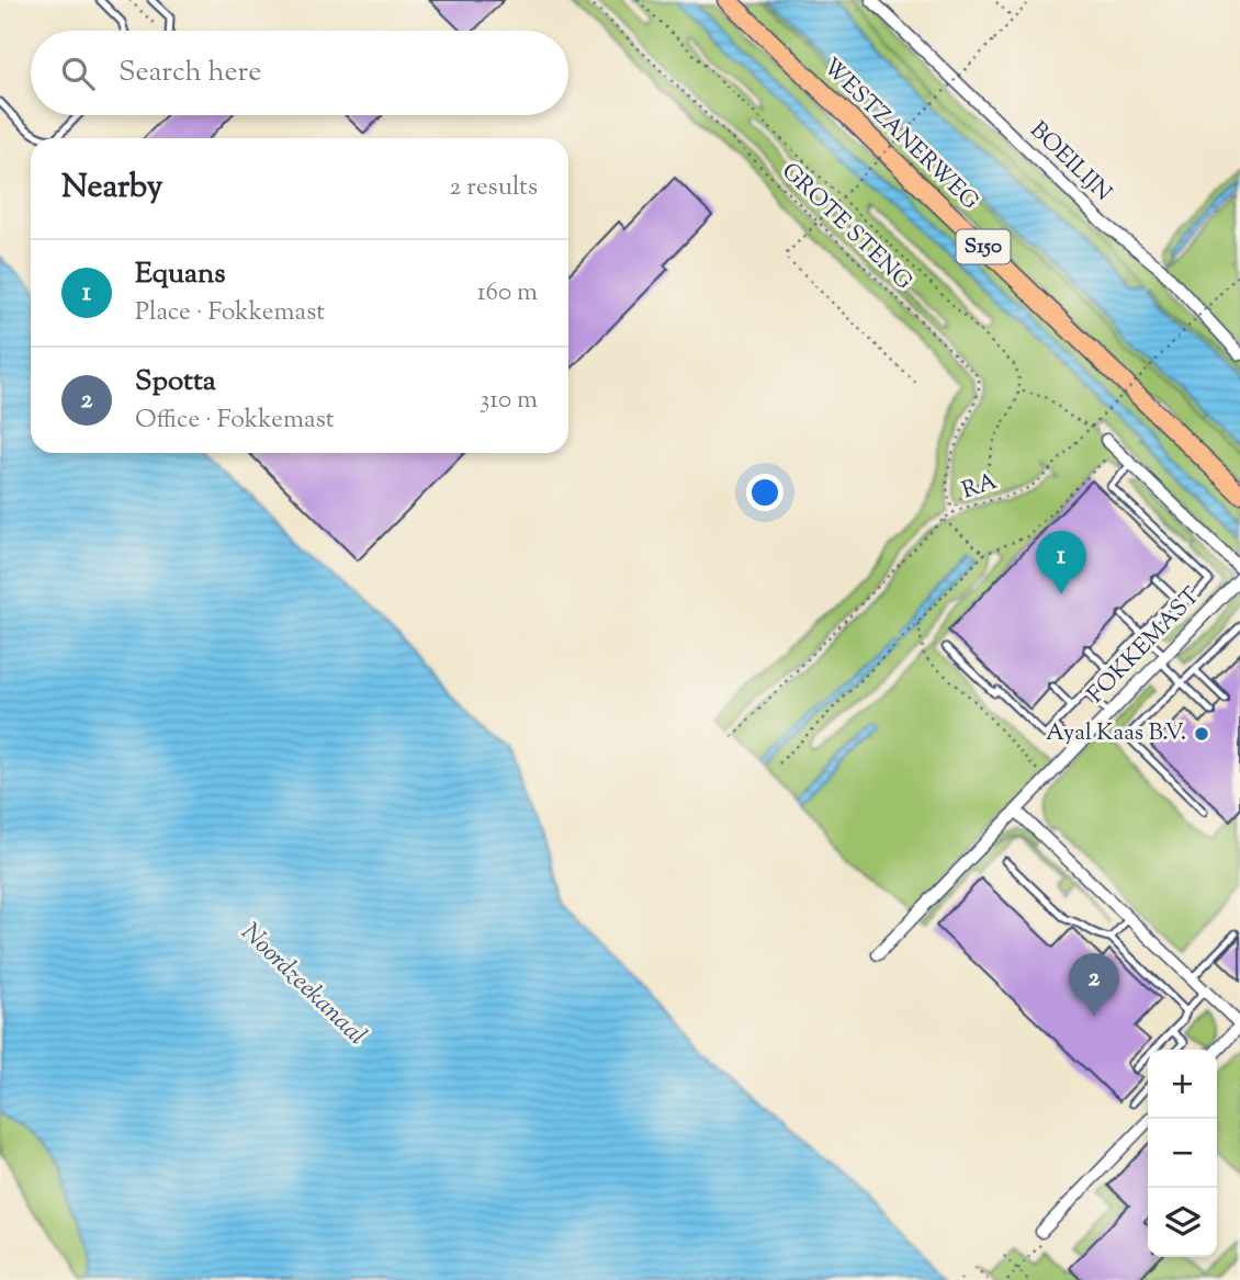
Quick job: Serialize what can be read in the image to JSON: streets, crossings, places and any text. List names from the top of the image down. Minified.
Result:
{"streets":{"main road":["WESTZANERWEG","S150"],"street":["BOEILIJN","FOKKEMAST"],"path":["GROTE STENG","RA"]},"crossings":[["GROTE STENG","RA"]],"water":["Noordzeekanaal"],"places":["Ayal Kaas B.V."],"page":{"search":"Search here","heading":["Nearby","2 results"],"list":[{"mark":"1","name":"Equans","note":"Place · Fokkemast","value":"160 m"},{"mark":"2","name":"Spotta","note":"Office · Fokkemast","value":"310 m"}],"pins":["1","2"],"map_buttons":["+","−"]}}
